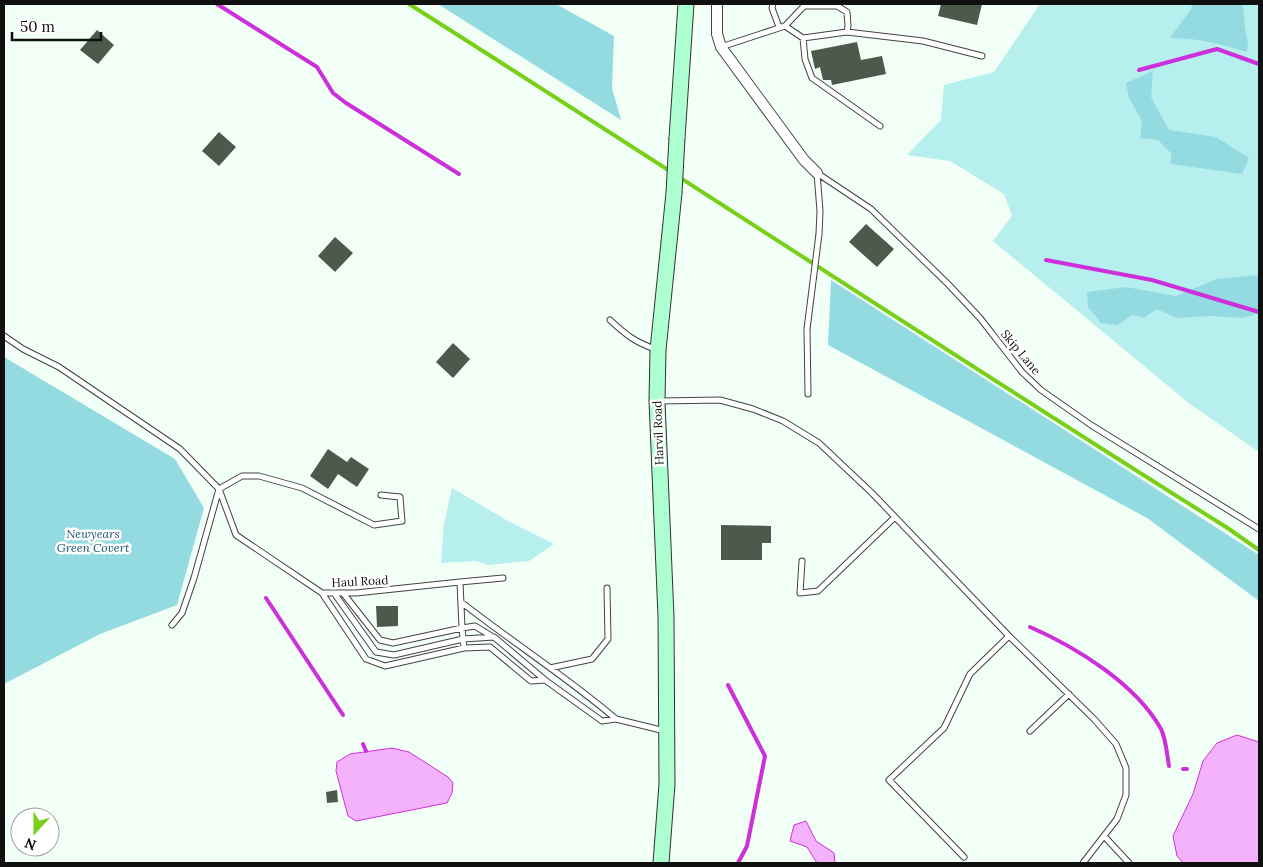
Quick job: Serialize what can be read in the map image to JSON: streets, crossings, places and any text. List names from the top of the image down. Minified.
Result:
{"streets":{"street":["Harvil Road"],"lane":["Skip Lane","Haul Road"]},"parks":["Newyears Green Covert"],"scale_bar":"50 m","north":"bottom"}
